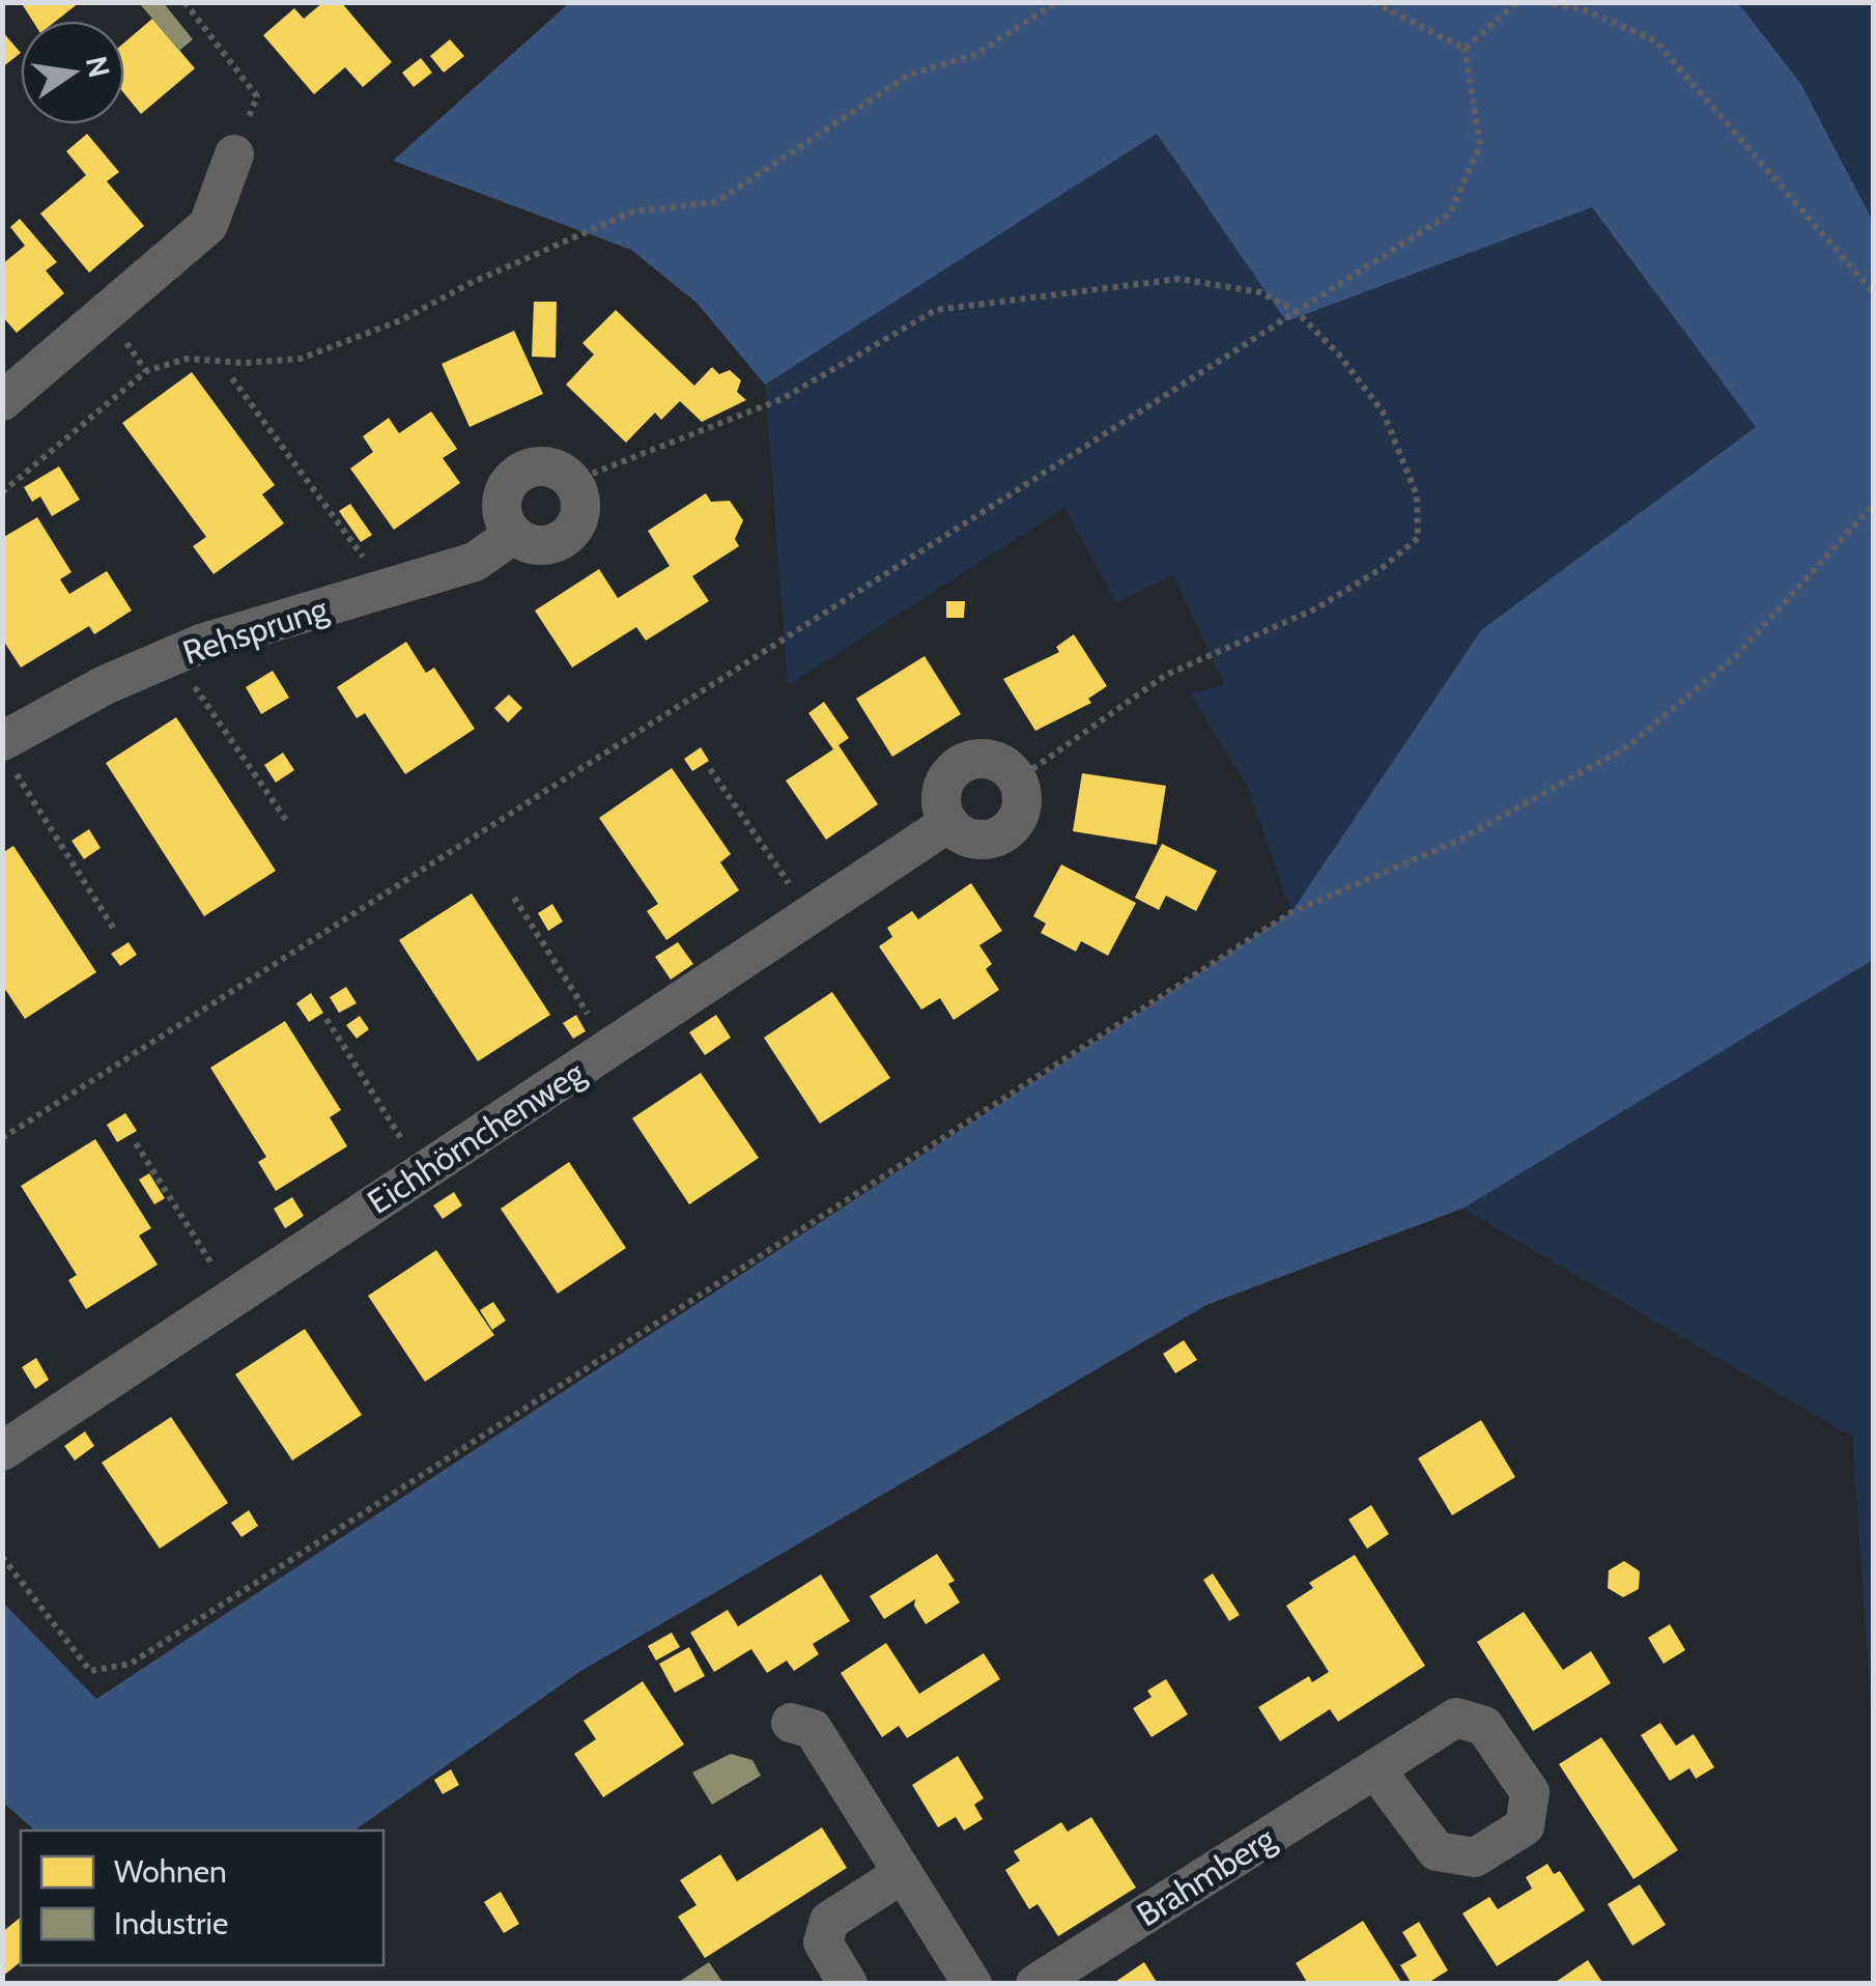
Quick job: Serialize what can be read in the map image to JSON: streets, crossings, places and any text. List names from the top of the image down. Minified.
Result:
{"streets":{"street":["Rehsprung","Eichhörnchenweg","Brahmberg"]},"legend":["Wohnen","Industrie"],"north":"right"}
